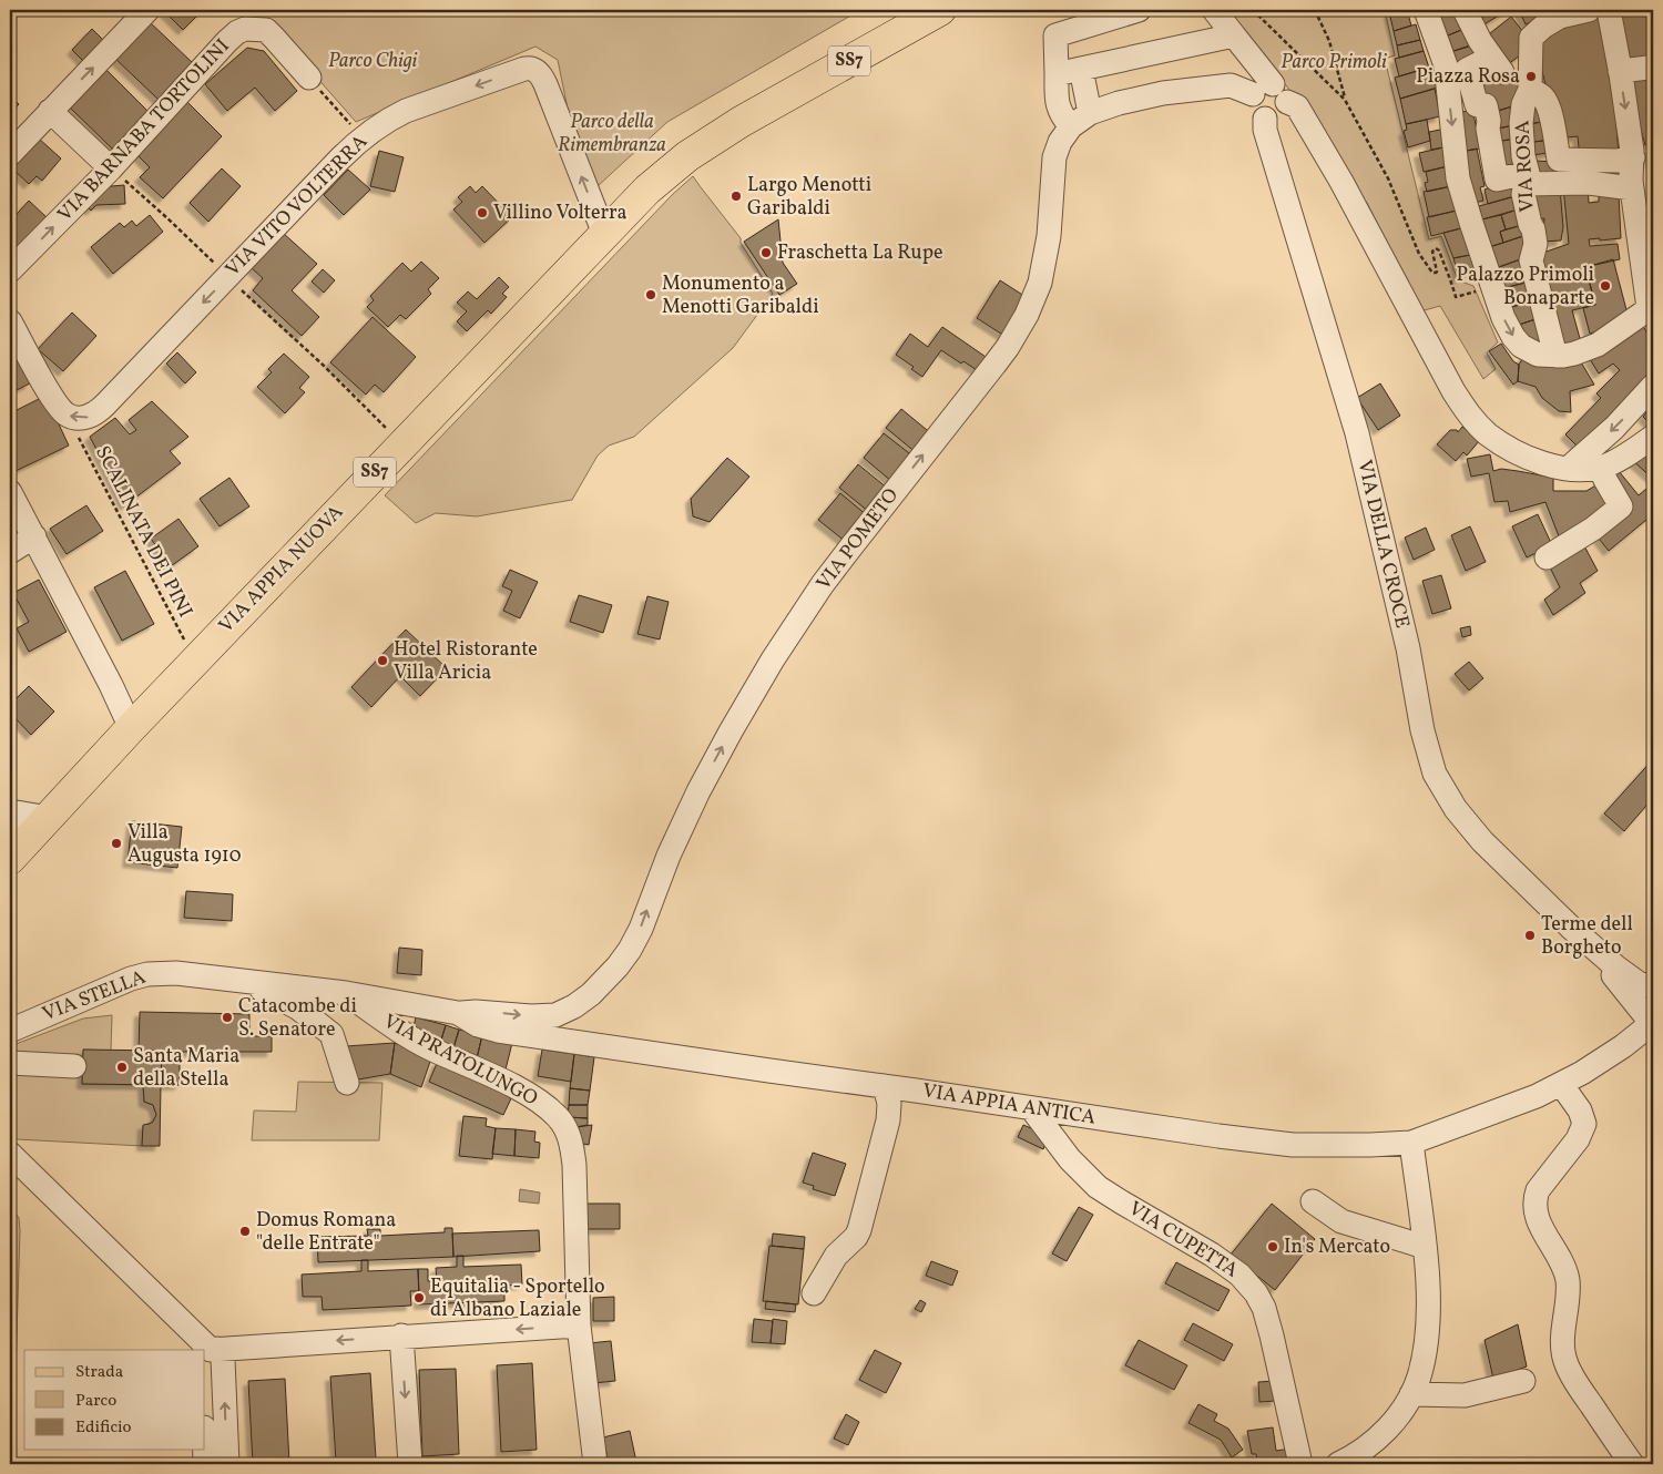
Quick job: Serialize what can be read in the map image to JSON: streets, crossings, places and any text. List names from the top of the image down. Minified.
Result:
{"streets":{"main road":["SS7","VIA APPIA NUOVA"],"street":["VIA BARNABA TORTOLINI","VIA ROSA","VIA VITO VOLTERRA","VIA POMETO","VIA DELLA CROCE","VIA STELLA","VIA PRATOLUNGO","VIA APPIA ANTICA","VIA CUPETTA"],"path":["SCALINATA DEI PINI"]},"crossings":[["VIA VITO VOLTERRA","SCALINATA DEI PINI"],["VIA VITO VOLTERRA","VIA APPIA NUOVA"],["SCALINATA DEI PINI","VIA APPIA NUOVA"],["VIA POMETO","VIA APPIA ANTICA"],["VIA DELLA CROCE","VIA APPIA ANTICA"],["VIA STELLA","VIA PRATOLUNGO"],["VIA STELLA","VIA APPIA ANTICA"],["VIA PRATOLUNGO","VIA APPIA ANTICA"],["VIA APPIA ANTICA","VIA CUPETTA"]],"one_way":["VIA POMETO"],"parks":["Parco Chigi","Parco Primoli","Parco della Rimembranza"],"places":["Piazza Rosa","Largo Menotti Garibaldi","Villino Volterra","Fraschetta La Rupe","Palazzo Primoli Bonaparte","Monumento a Menotti Garibaldi","Hotel Ristorante Villa Aricia","Villa Augusta 1910","Terme dell Borgheto","Catacombe di S. Senatore","Santa Maria della Stella","Domus Romana \"delle Entrate\"","In's Mercato","Equitalia - Sportello di Albano Laziale"],"legend":["Strada","Parco","Edificio"]}
